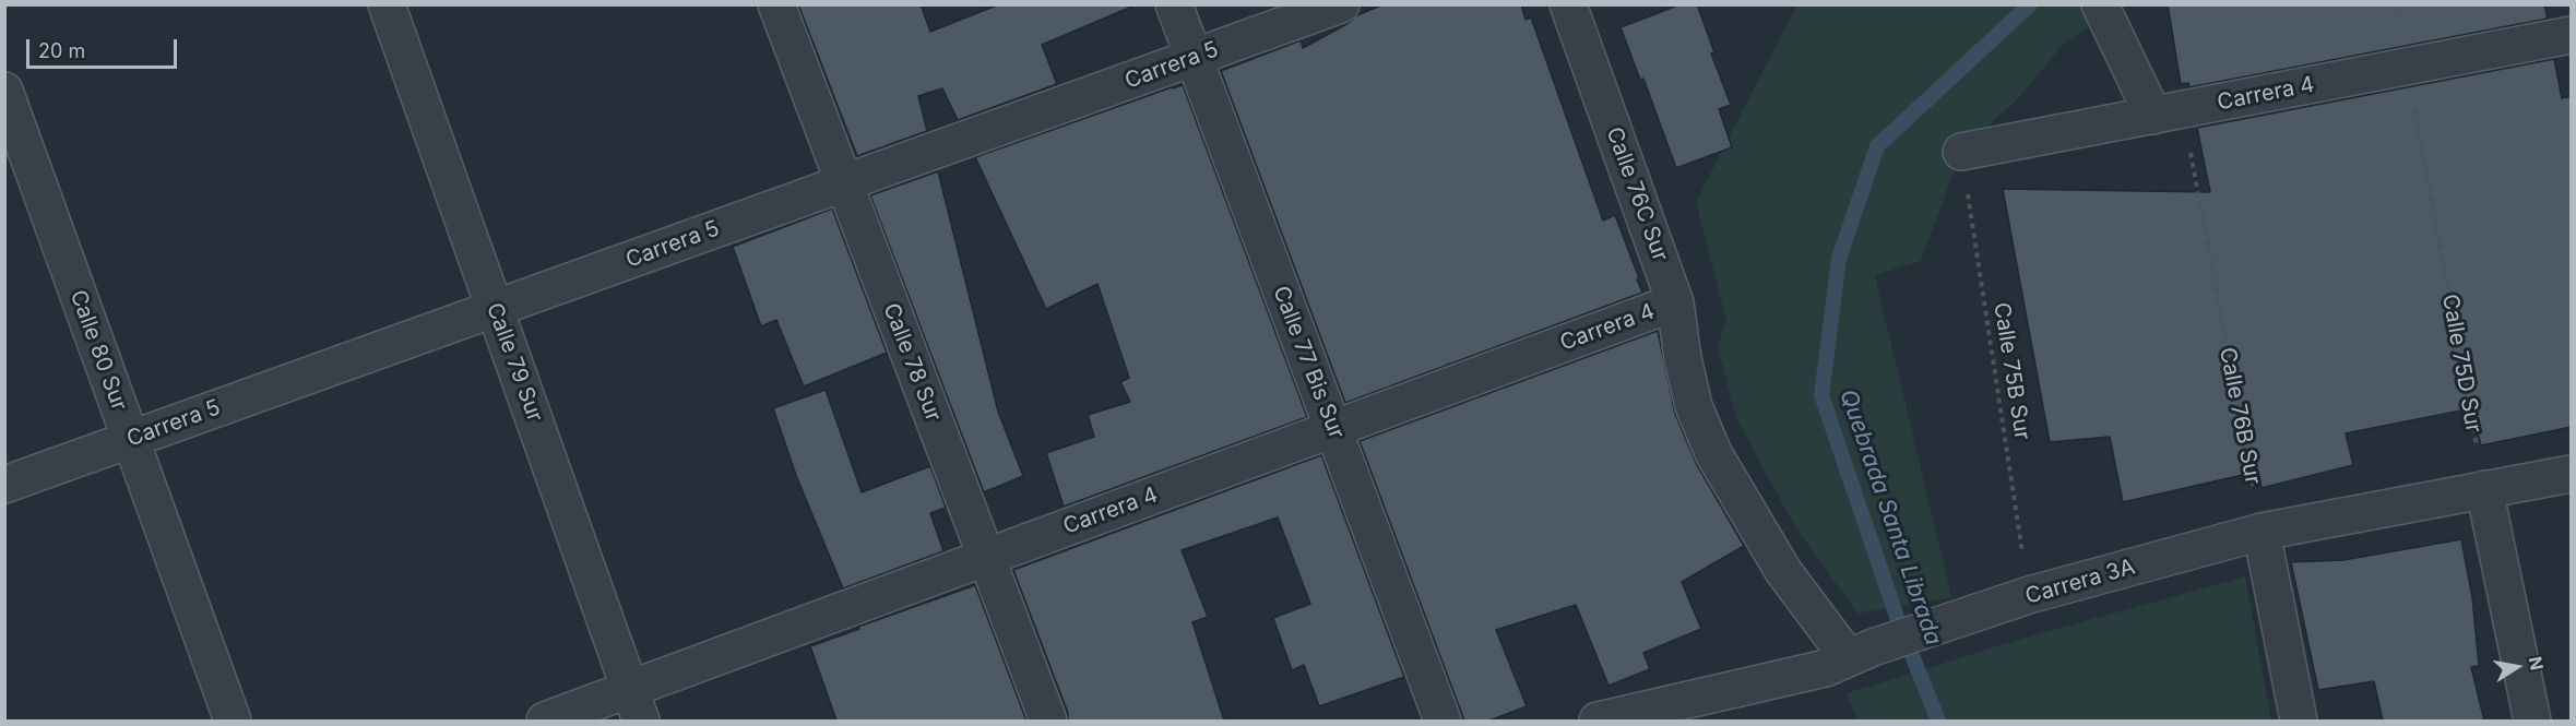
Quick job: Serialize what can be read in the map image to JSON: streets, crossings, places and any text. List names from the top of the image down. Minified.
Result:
{"streets":{"street":["Carrera 5","Carrera 4","Calle 76C Sur","Calle 80 Sur","Calle 79 Sur","Calle 78 Sur","Calle 77 Bis Sur","Carrera 3A"],"path":["Calle 75D Sur","Calle 75B Sur","Calle 76B Sur"]},"crossings":[["Carrera 5","Calle 80 Sur"],["Carrera 5","Calle 79 Sur"],["Carrera 5","Calle 78 Sur"],["Carrera 5","Calle 77 Bis Sur"],["Carrera 4","Calle 76C Sur"],["Carrera 4","Calle 79 Sur"],["Carrera 4","Calle 78 Sur"],["Carrera 4","Calle 77 Bis Sur"],["Carrera 4","Calle 75D Sur"],["Carrera 4","Calle 75B Sur"],["Carrera 4","Calle 76B Sur"],["Calle 76C Sur","Carrera 3A"],["Calle 75D Sur","Carrera 3A"],["Calle 75B Sur","Carrera 3A"],["Calle 76B Sur","Carrera 3A"]],"water":["Quebrada Santa Librada"],"scale_bar":"20 m","north":"right"}
